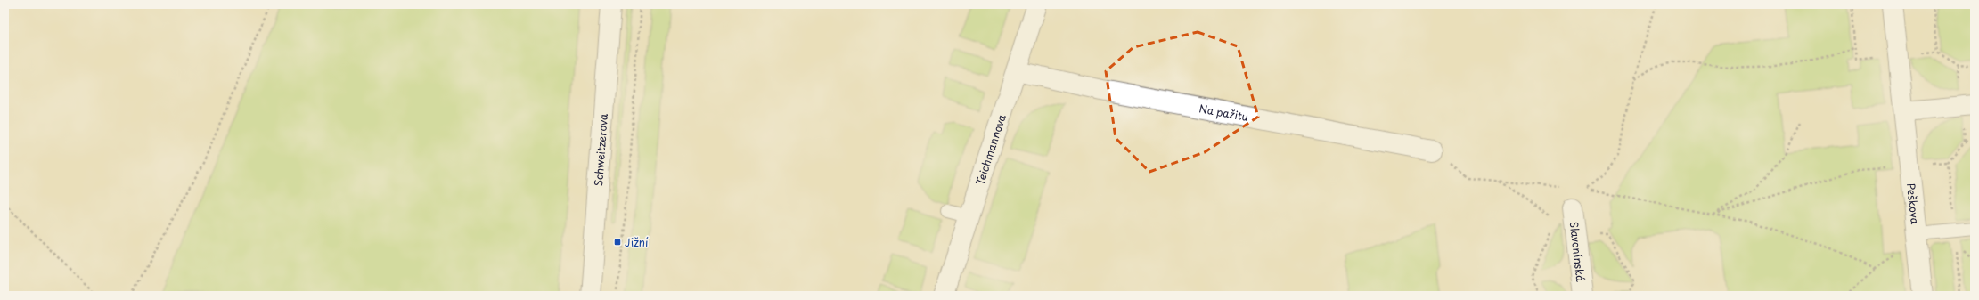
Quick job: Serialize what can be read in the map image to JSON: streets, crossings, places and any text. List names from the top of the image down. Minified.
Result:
{"streets":{"street":["Na pažitu","Schweitzerova","Teichmannova","Peškova","Slavonínská"]},"crossings":[["Na pažitu","Teichmannova"]],"places":{"transit":["Jižní"]}}
